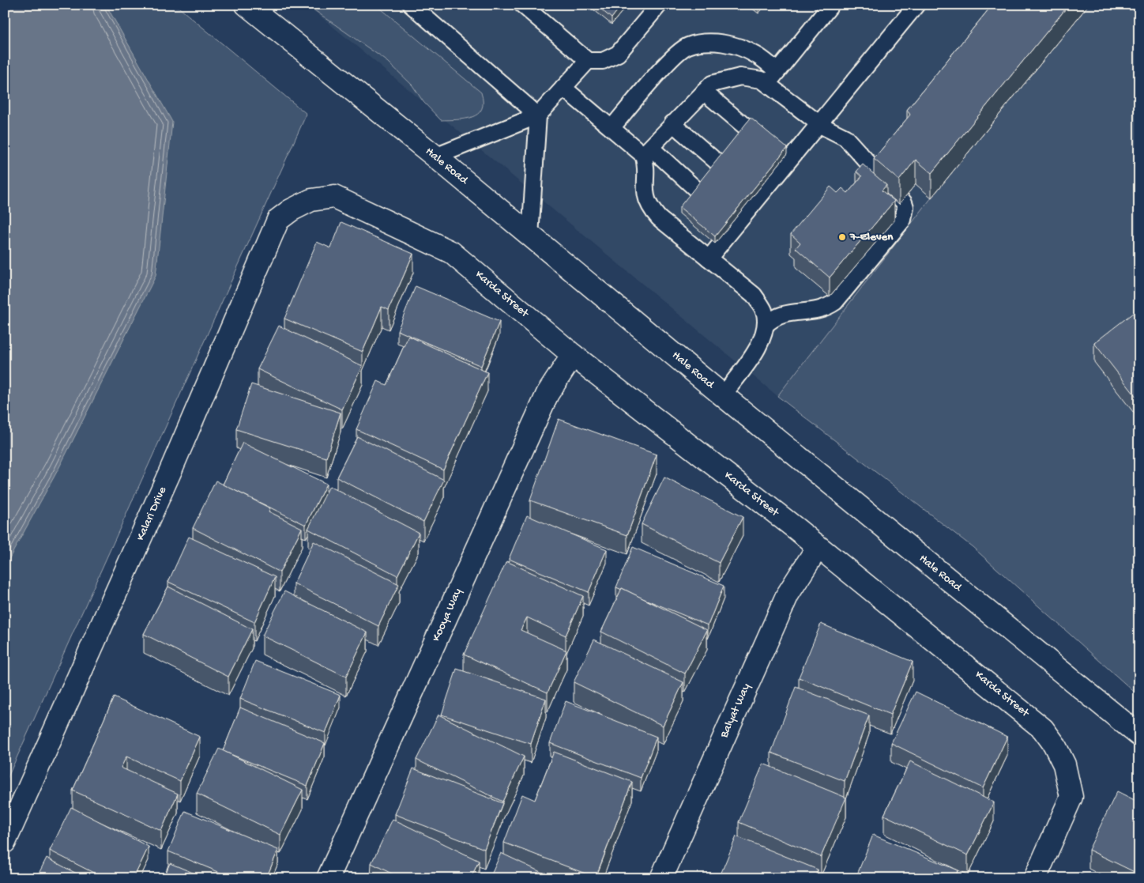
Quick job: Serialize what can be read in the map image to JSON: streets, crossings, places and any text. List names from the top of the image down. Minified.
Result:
{"streets":{"street":["Hale Road","Karda Street","Kalari Drive","Kooya Way","Balyat Way"]},"crossings":[["Karda Street","Kalari Drive"],["Karda Street","Kooya Way"],["Karda Street","Balyat Way"]],"places":["7-Eleven"]}
